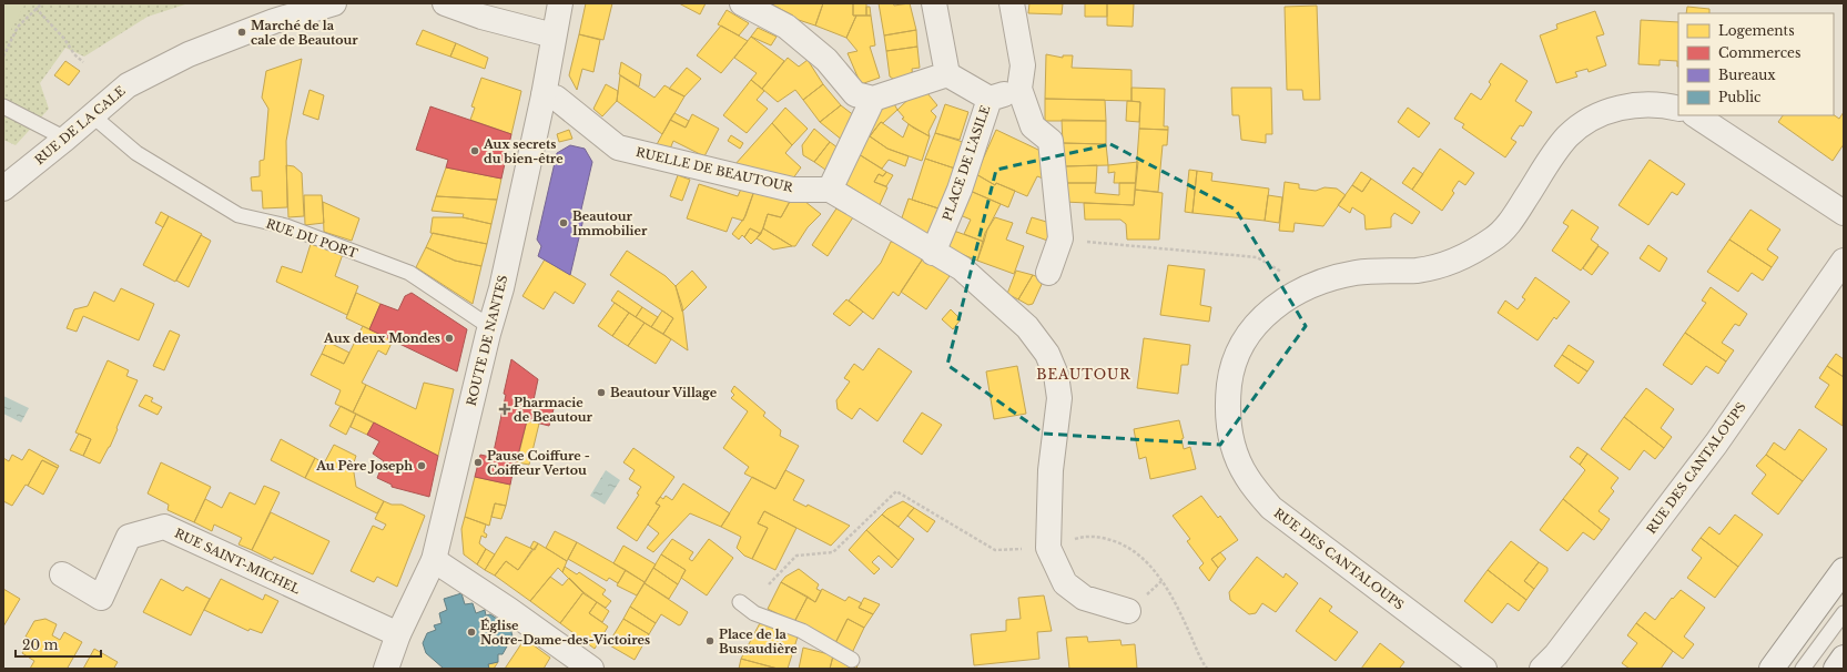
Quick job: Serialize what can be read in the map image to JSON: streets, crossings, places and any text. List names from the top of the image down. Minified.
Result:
{"streets":{"street":["RUE DE LA CALE","PLACE DE L'ASILE","RUELLE DE BEAUTOUR","ROUTE DE NANTES","RUE DES CANTALOUPS","RUE SAINT-MICHEL"],"lane":["RUE DU PORT"]},"crossings":[["RUE DE LA CALE","RUE DU PORT"],["RUELLE DE BEAUTOUR","ROUTE DE NANTES"],["RUE DU PORT","ROUTE DE NANTES"],["ROUTE DE NANTES","RUE SAINT-MICHEL"]],"districts":["BEAUTOUR"],"places":{"other":["Marché de la cale de Beautour","Aux secrets du bien-être","Beautour Immobilier","Aux deux Mondes","Beautour Village","Pause Coiffure - Coiffeur Vertou","Au Père Joseph","Église Notre-Dame-des-Victoires","Place de la Bussaudière"],"health":["Pharmacie de Beautour"]},"legend":["Logements","Commerces","Bureaux","Public"],"scale_bar":"20 m"}
